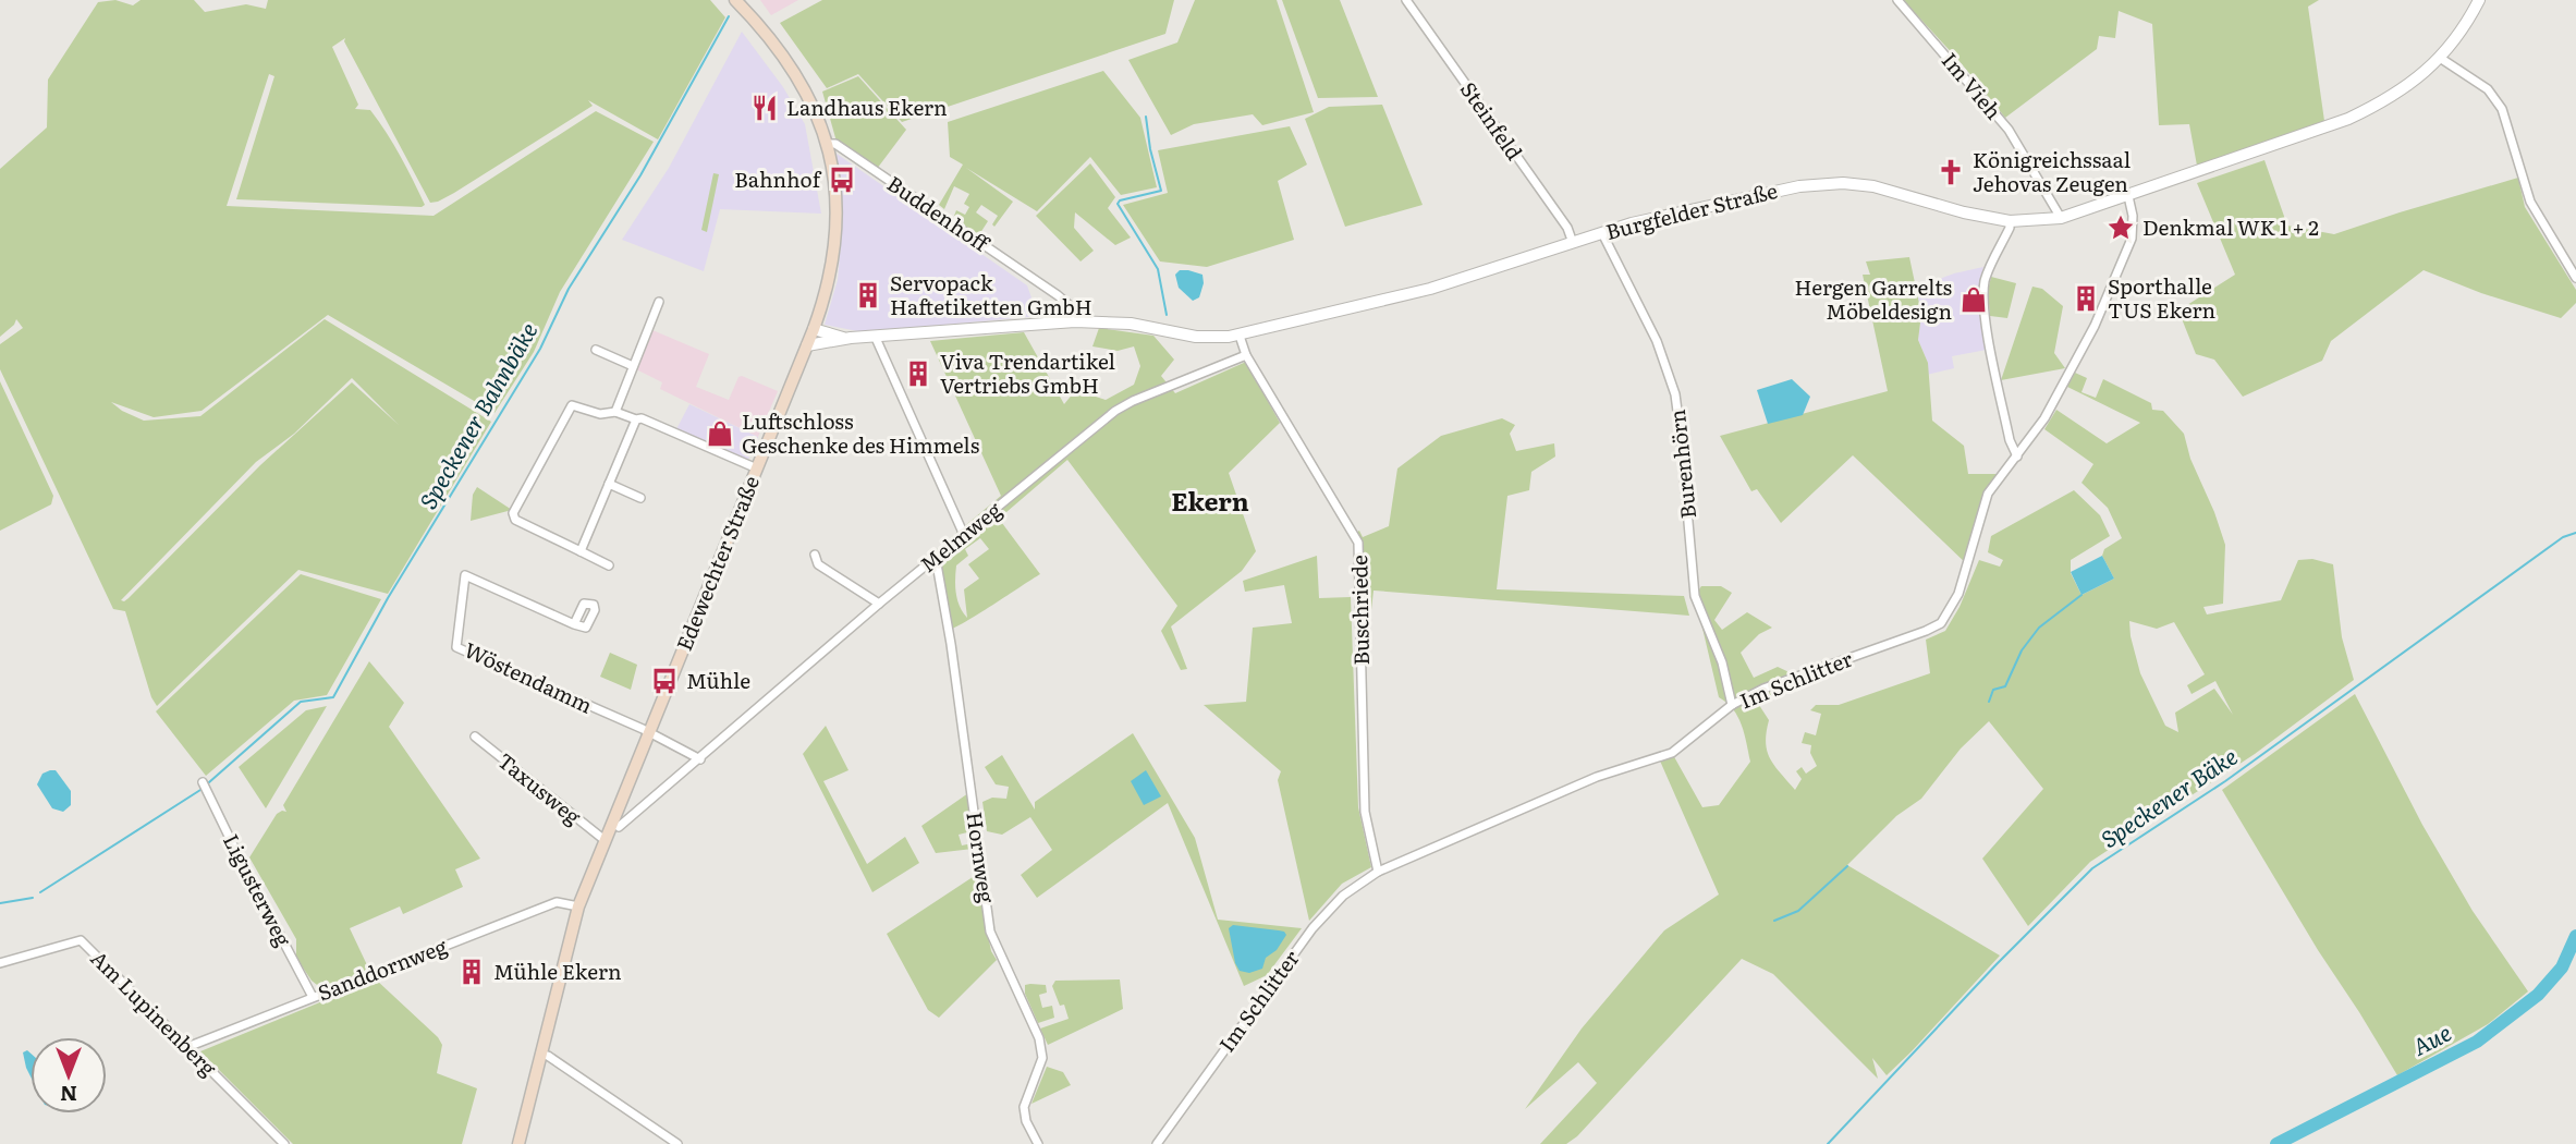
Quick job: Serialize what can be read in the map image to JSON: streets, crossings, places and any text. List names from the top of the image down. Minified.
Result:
{"streets":{"main road":["Edewechter Straße"],"street":["Im Vieh","Steinfeld","Burgfelder Straße","Buddenhoff","Burenhörn","Melmweg","Buschriede","Wöstendamm","Im Schlitter","Taxusweg","Hornweg","Ligusterweg","Sanddornweg","Am Lupinenberg"]},"crossings":[["Im Vieh","Burgfelder Straße"],["Steinfeld","Burgfelder Straße"],["Burgfelder Straße","Buddenhoff"],["Burgfelder Straße","Burenhörn"],["Burgfelder Straße","Edewechter Straße"],["Burgfelder Straße","Buschriede"],["Burgfelder Straße","Im Schlitter"],["Buddenhoff","Edewechter Straße"],["Burenhörn","Im Schlitter"],["Melmweg","Buschriede"],["Melmweg","Hornweg"],["Edewechter Straße","Wöstendamm"],["Edewechter Straße","Taxusweg"],["Edewechter Straße","Sanddornweg"],["Buschriede","Im Schlitter"],["Ligusterweg","Sanddornweg"],["Sanddornweg","Am Lupinenberg"]],"districts":["Ekern"],"water":["Speckener Bahnbäke","Speckener Bäke","Aue"],"places":{"restaurant":["Landhaus Ekern"],"church":["Königreichssaal Jehovas Zeugen"],"bus stop":["Bahnhof","Mühle"],"place":["Denkmal WK 1 + 2"],"building":["Servopack Haftetiketten GmbH","Sporthalle TUS Ekern","Viva Trendartikel Vertriebs GmbH","Mühle Ekern"],"shop":["Hergen Garrelts Möbeldesign","Luftschloss Geschenke des Himmels"]},"north":"bottom"}
